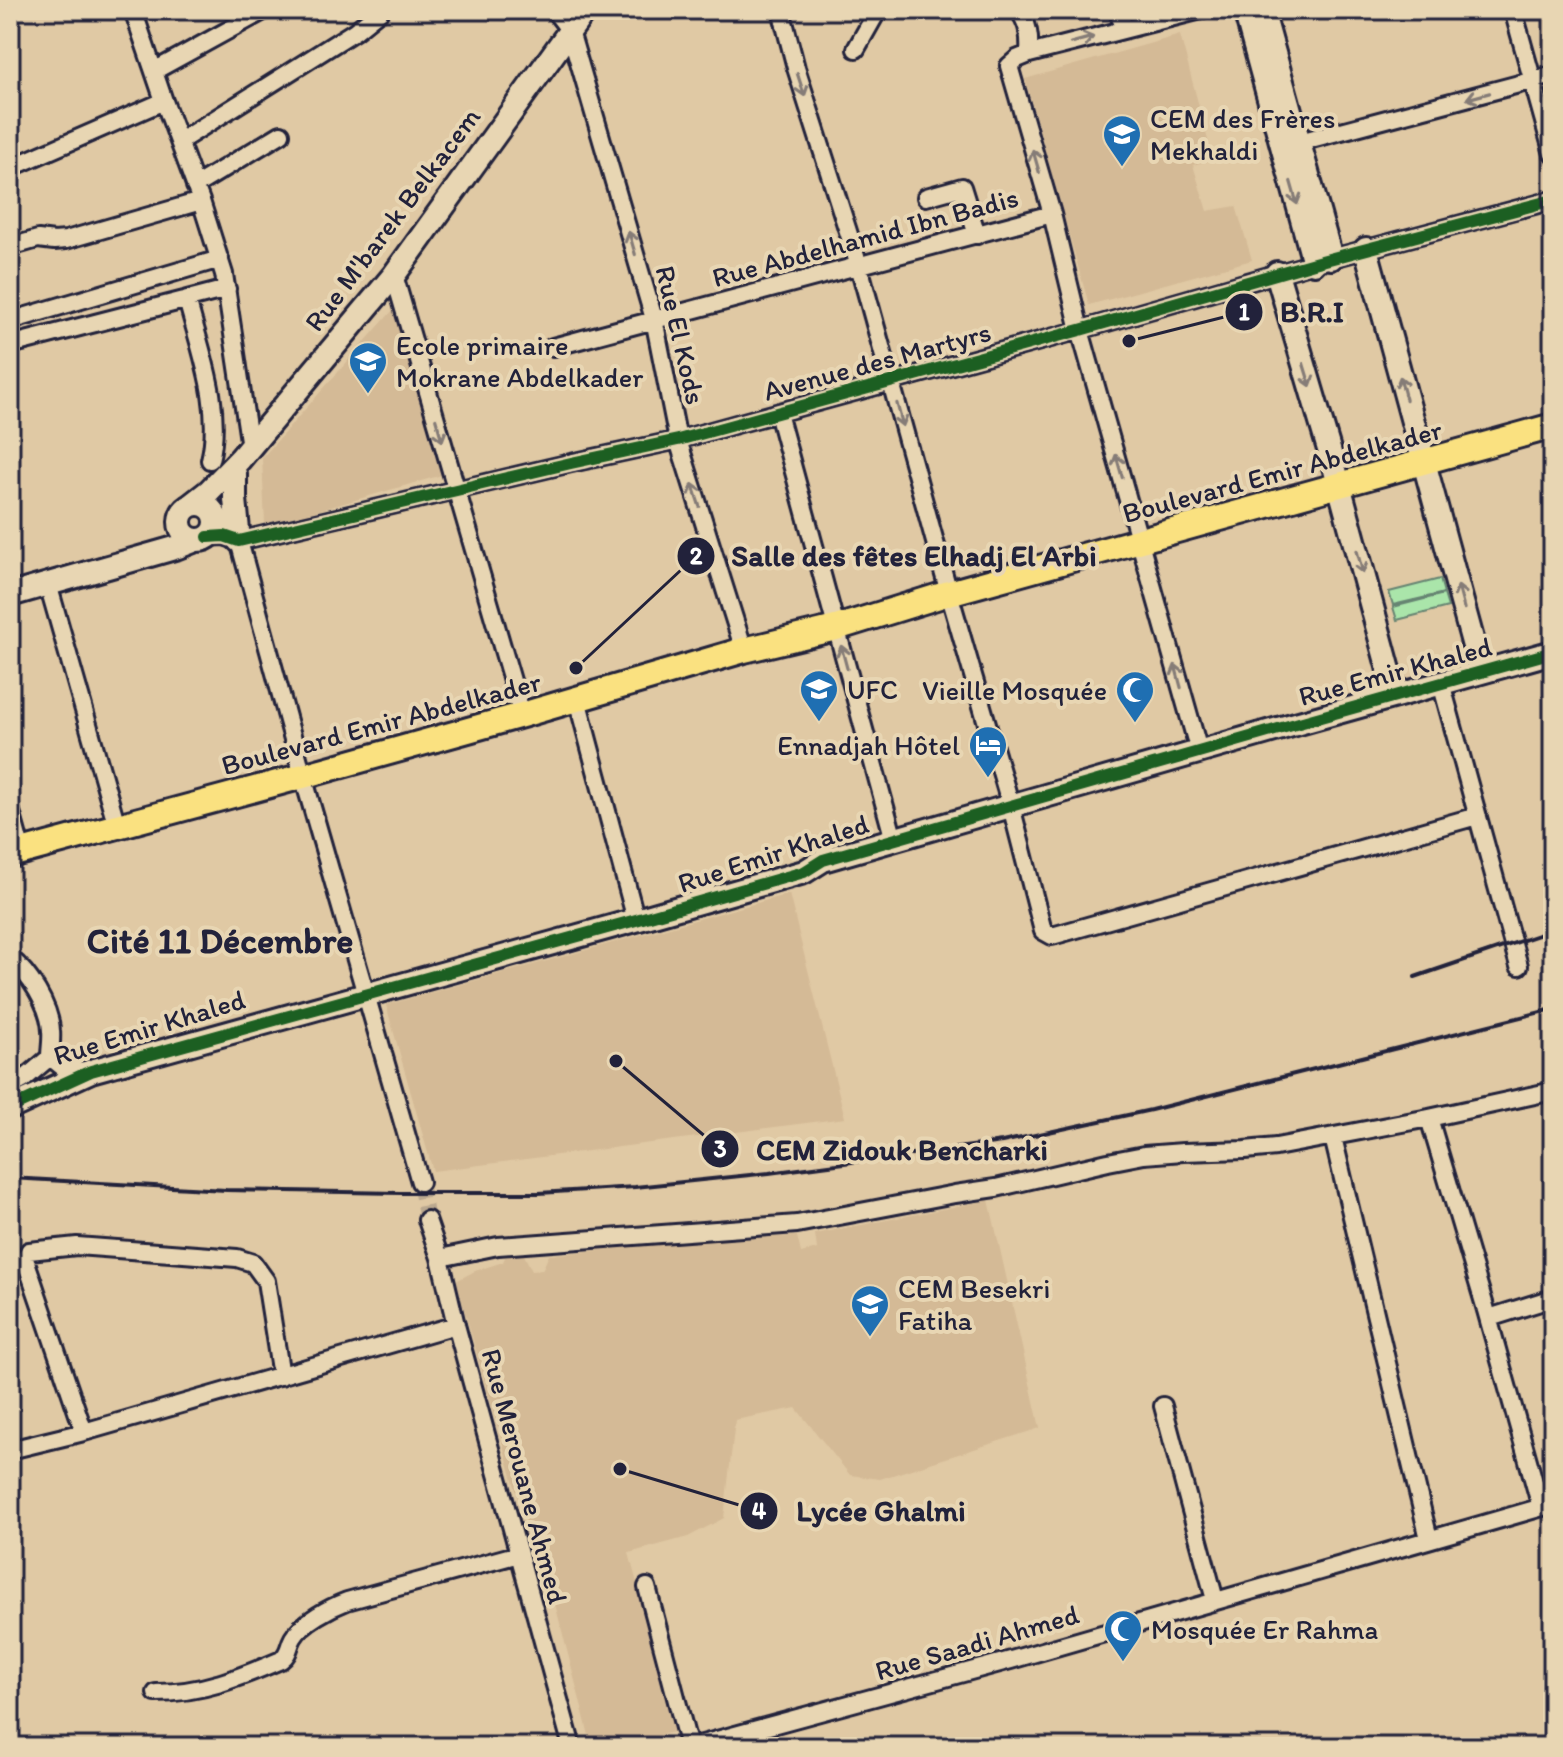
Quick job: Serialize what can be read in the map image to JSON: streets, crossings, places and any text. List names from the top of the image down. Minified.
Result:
{"streets":{"main road":["Boulevard Emir Abdelkader"],"street":["Rue M'barek Belkacem","Rue Abdelhamid Ibn Badis","Rue El Kods","Avenue des Martyrs","Rue Emir Khaled","Rue Merouane Ahmed","Rue Saadi Ahmed"]},"crossings":[["Rue M'barek Belkacem","Rue El Kods"],["Rue Abdelhamid Ibn Badis","Rue El Kods"],["Rue El Kods","Avenue des Martyrs"],["Rue El Kods","Boulevard Emir Abdelkader"]],"districts":["Cité 11 Décembre"],"places":{"school or university":["CEM des Frères Mekhaldi","Ecole primaire Mokrane Abdelkader","UFC","CEM Besekri Fatiha"],"other":["B.R.I","Salle des fêtes Elhadj El Arbi","CEM Zidouk Bencharki","Lycée Ghalmi"],"mosque":["Vieille Mosquée","Mosquée Er Rahma"],"hotel":["Ennadjah Hôtel"]}}
